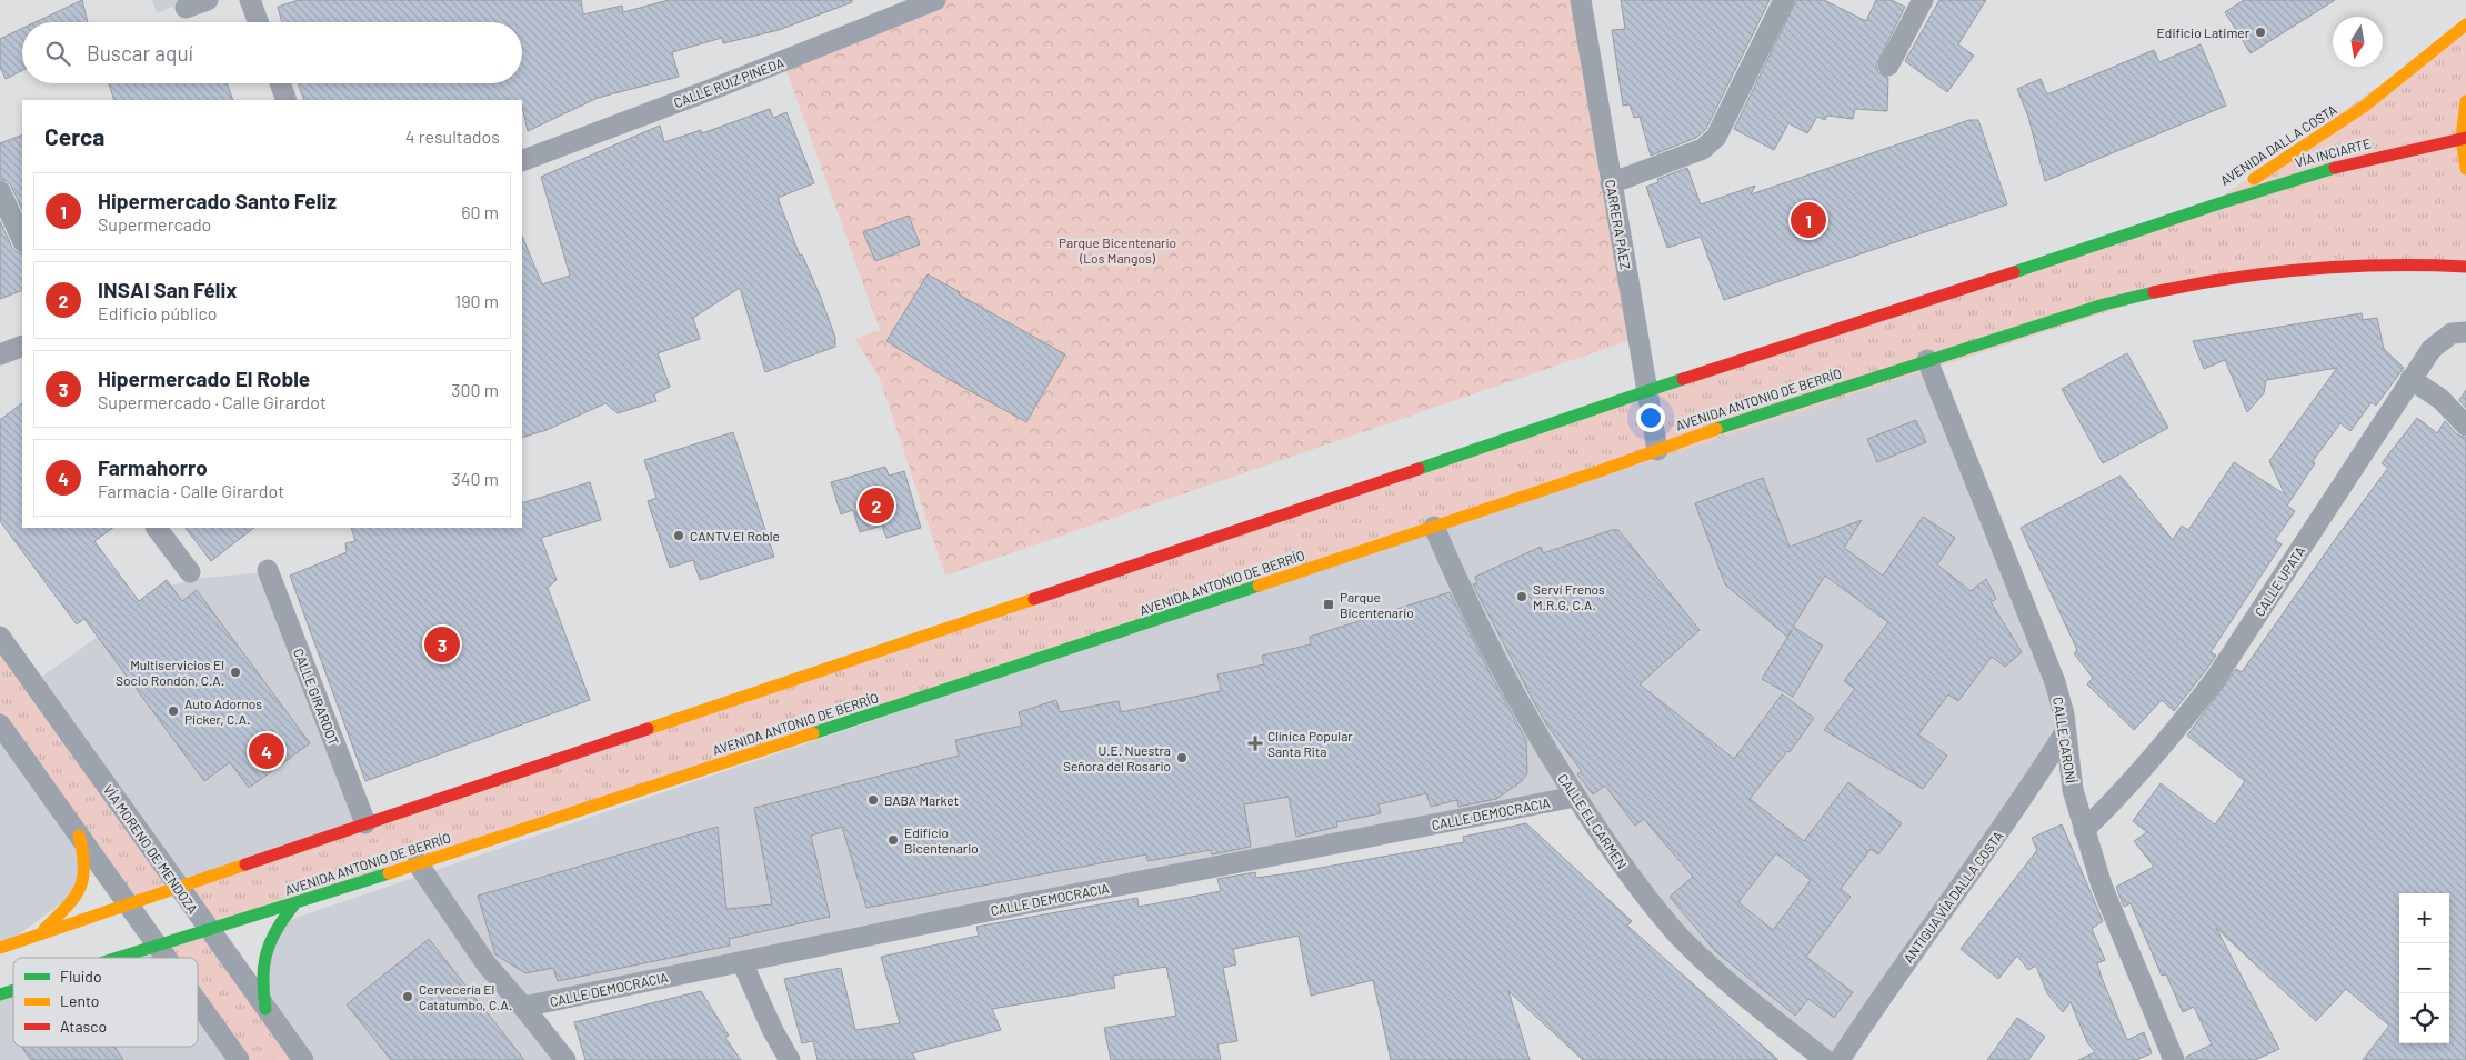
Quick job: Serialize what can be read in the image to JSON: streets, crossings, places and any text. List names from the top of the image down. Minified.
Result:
{"streets":{"street":["CALLE RUIZ PINEDA","AVENIDA DALLA COSTA","VÍA INCIARTE","CARRERA PÁEZ","AVENIDA ANTONIO DE BERRÍO","CALLE UPATA","CALLE GIRARDOT","CALLE CARONÍ","CALLE DEMOCRACIA","CALLE EL CARMEN","VÍA MORENO DE MENDOZA","ANTIGUA VÍA DALLA COSTA"]},"crossings":[["AVENIDA DALLA COSTA","VÍA INCIARTE"],["CARRERA PÁEZ","AVENIDA ANTONIO DE BERRÍO"],["AVENIDA ANTONIO DE BERRÍO","CALLE CARONÍ"],["AVENIDA ANTONIO DE BERRÍO","CALLE EL CARMEN"],["AVENIDA ANTONIO DE BERRÍO","VÍA MORENO DE MENDOZA"],["CALLE UPATA","CALLE CARONÍ"],["CALLE CARONÍ","ANTIGUA VÍA DALLA COSTA"],["CALLE DEMOCRACIA","CALLE EL CARMEN"]],"parks":["Parque Bicentenario (Los Mangos)"],"places":{"other":["Edificio Latimer","CANTV El Roble","Serví Frenos M.R.G, C.A.","Multiservicios El Socio Rondón, C.A.","Auto Adornos Picker, C.A.","U.E. Nuestra Señora del Rosario","BABA Market","Edificio Bicentenario","Cervecería El Catatumbo, C.A."],"transit":["Parque Bicentenario"],"health":["Clínica Popular Santa Rita"]},"legend":["Fluido","Lento","Atasco"],"north":"bottom","page":{"search":"Buscar aquí","heading":["Cerca","4 resultados"],"list":[{"mark":"1","name":"Hipermercado Santo Feliz","note":"Supermercado","value":"60 m"},{"mark":"2","name":"INSAI San Félix","note":"Edificio público","value":"190 m"},{"mark":"3","name":"Hipermercado El Roble","note":"Supermercado · Calle Girardot","value":"300 m"},{"mark":"4","name":"Farmahorro","note":"Farmacia · Calle Girardot","value":"340 m"}],"pins":["1","2","3","4"],"map_buttons":["+","−"]}}
